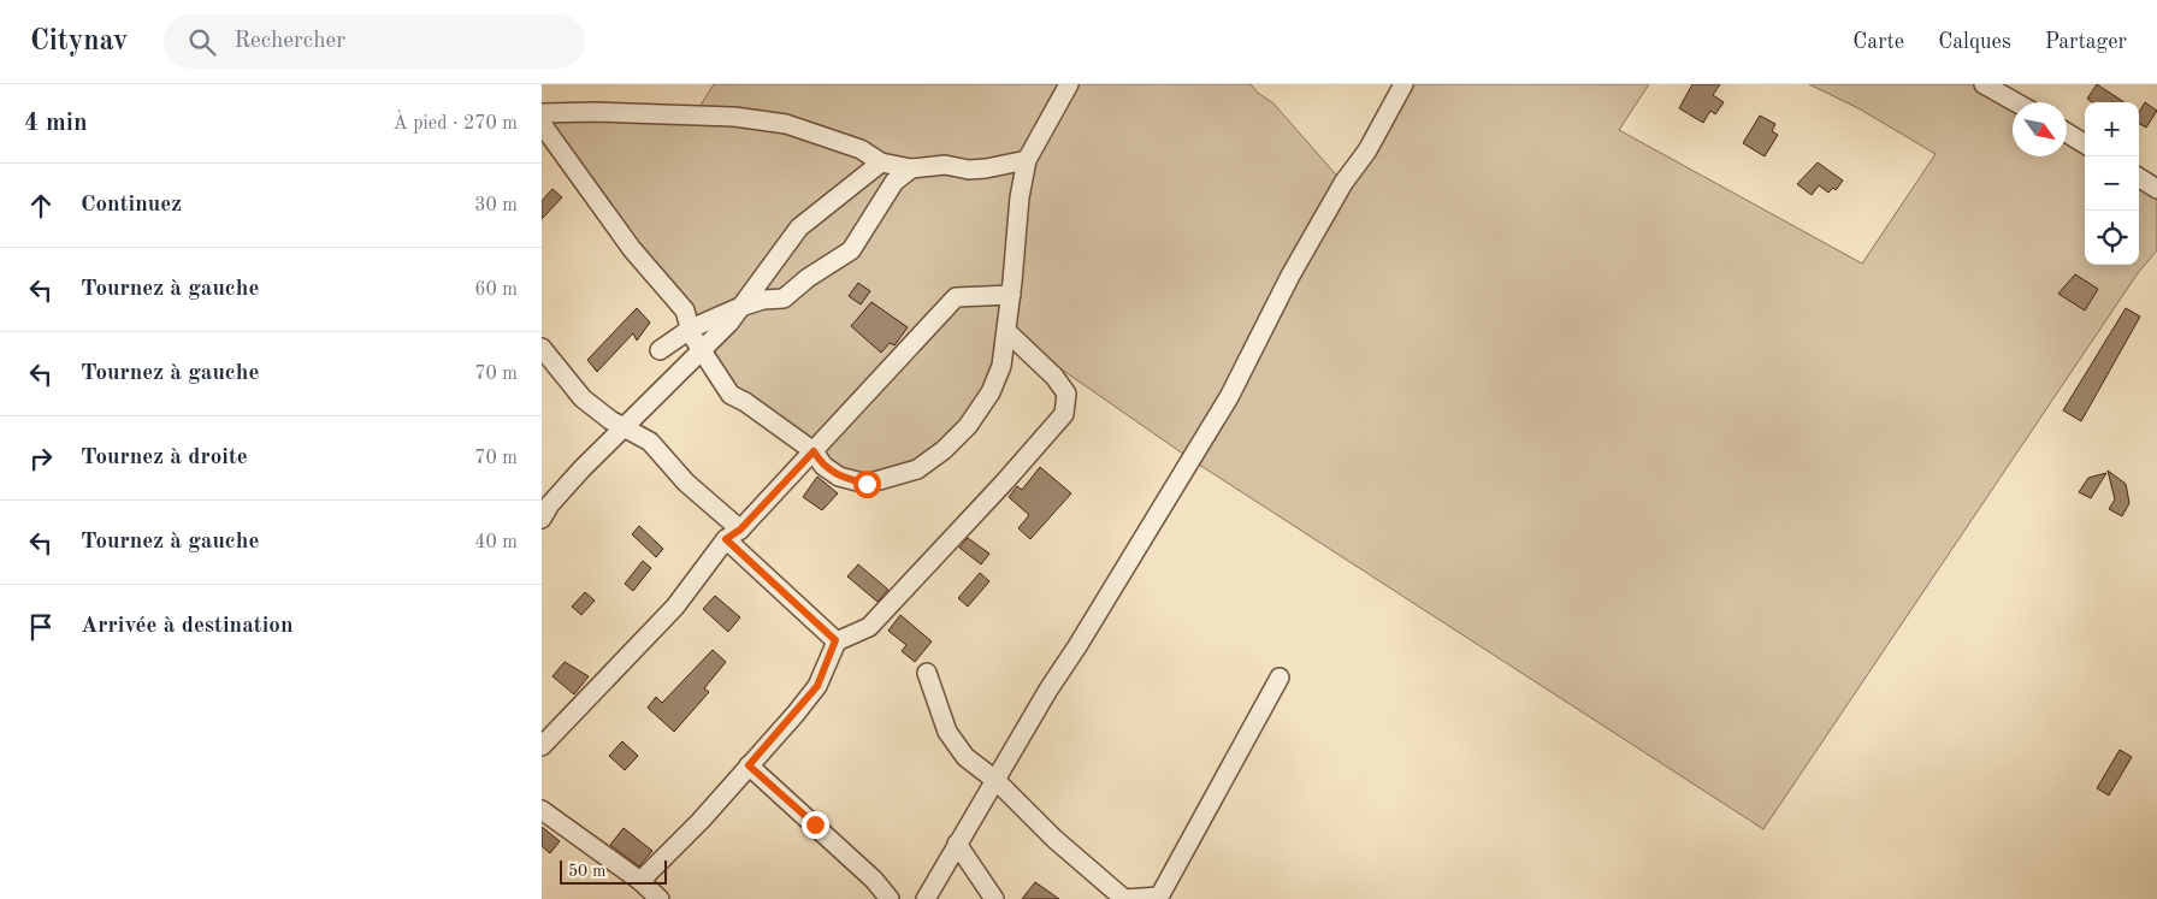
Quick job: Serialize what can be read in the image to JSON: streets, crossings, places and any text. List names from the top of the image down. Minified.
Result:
{"scale_bar":"50 m","north":"bottom right","page":{"header":"Citynav","search":"Rechercher","nav":["Carte","Calques","Partager"],"heading":["4 min","À pied · 270 m"],"map_buttons":["+","−"],"list":[["Continuez","30 m"],["Tournez à gauche","60 m"],["Tournez à gauche","70 m"],["Tournez à droite","70 m"],["Tournez à gauche","40 m"],"Arrivée à destination"],"scale":"50 m"}}
